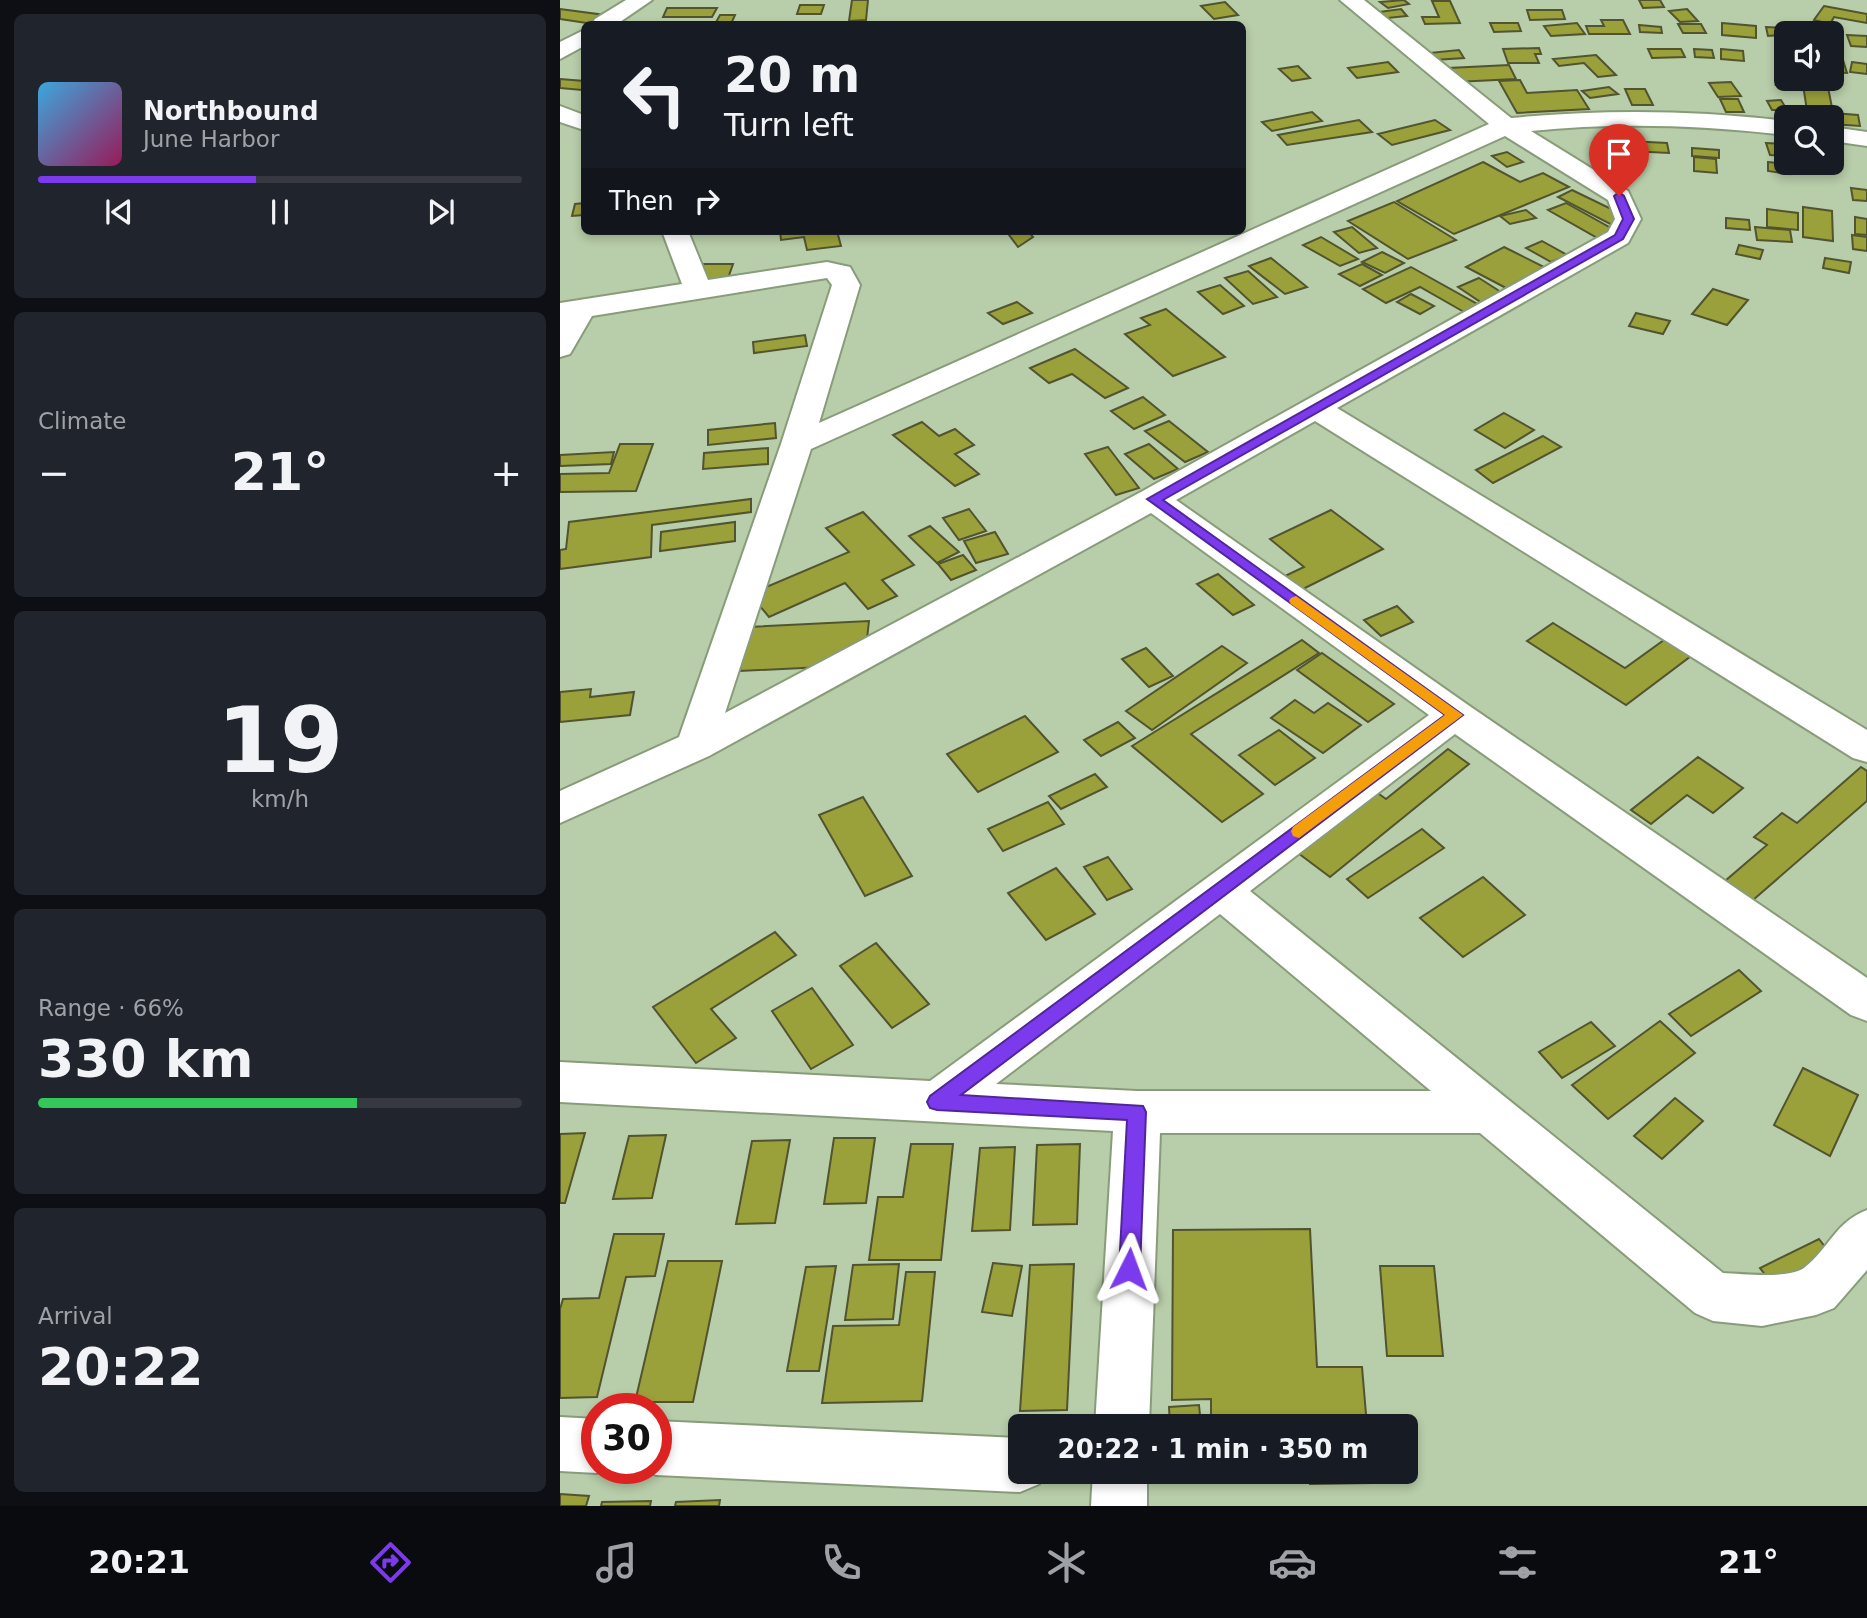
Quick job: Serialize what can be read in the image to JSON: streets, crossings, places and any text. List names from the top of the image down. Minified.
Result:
{"page":{"turn":["20 m","Turn left"],"song":["Northbound","June Harbor"],"then":"Then","tile":["Climate",["19","km/h"],["Range · 66%","330 km"],["Arrival","20:22"]],"heat":["−","21°","+"],"limit":"30","trip":"20:22 · 1 min · 350 m","tabs":["20:21","21°"]}}
